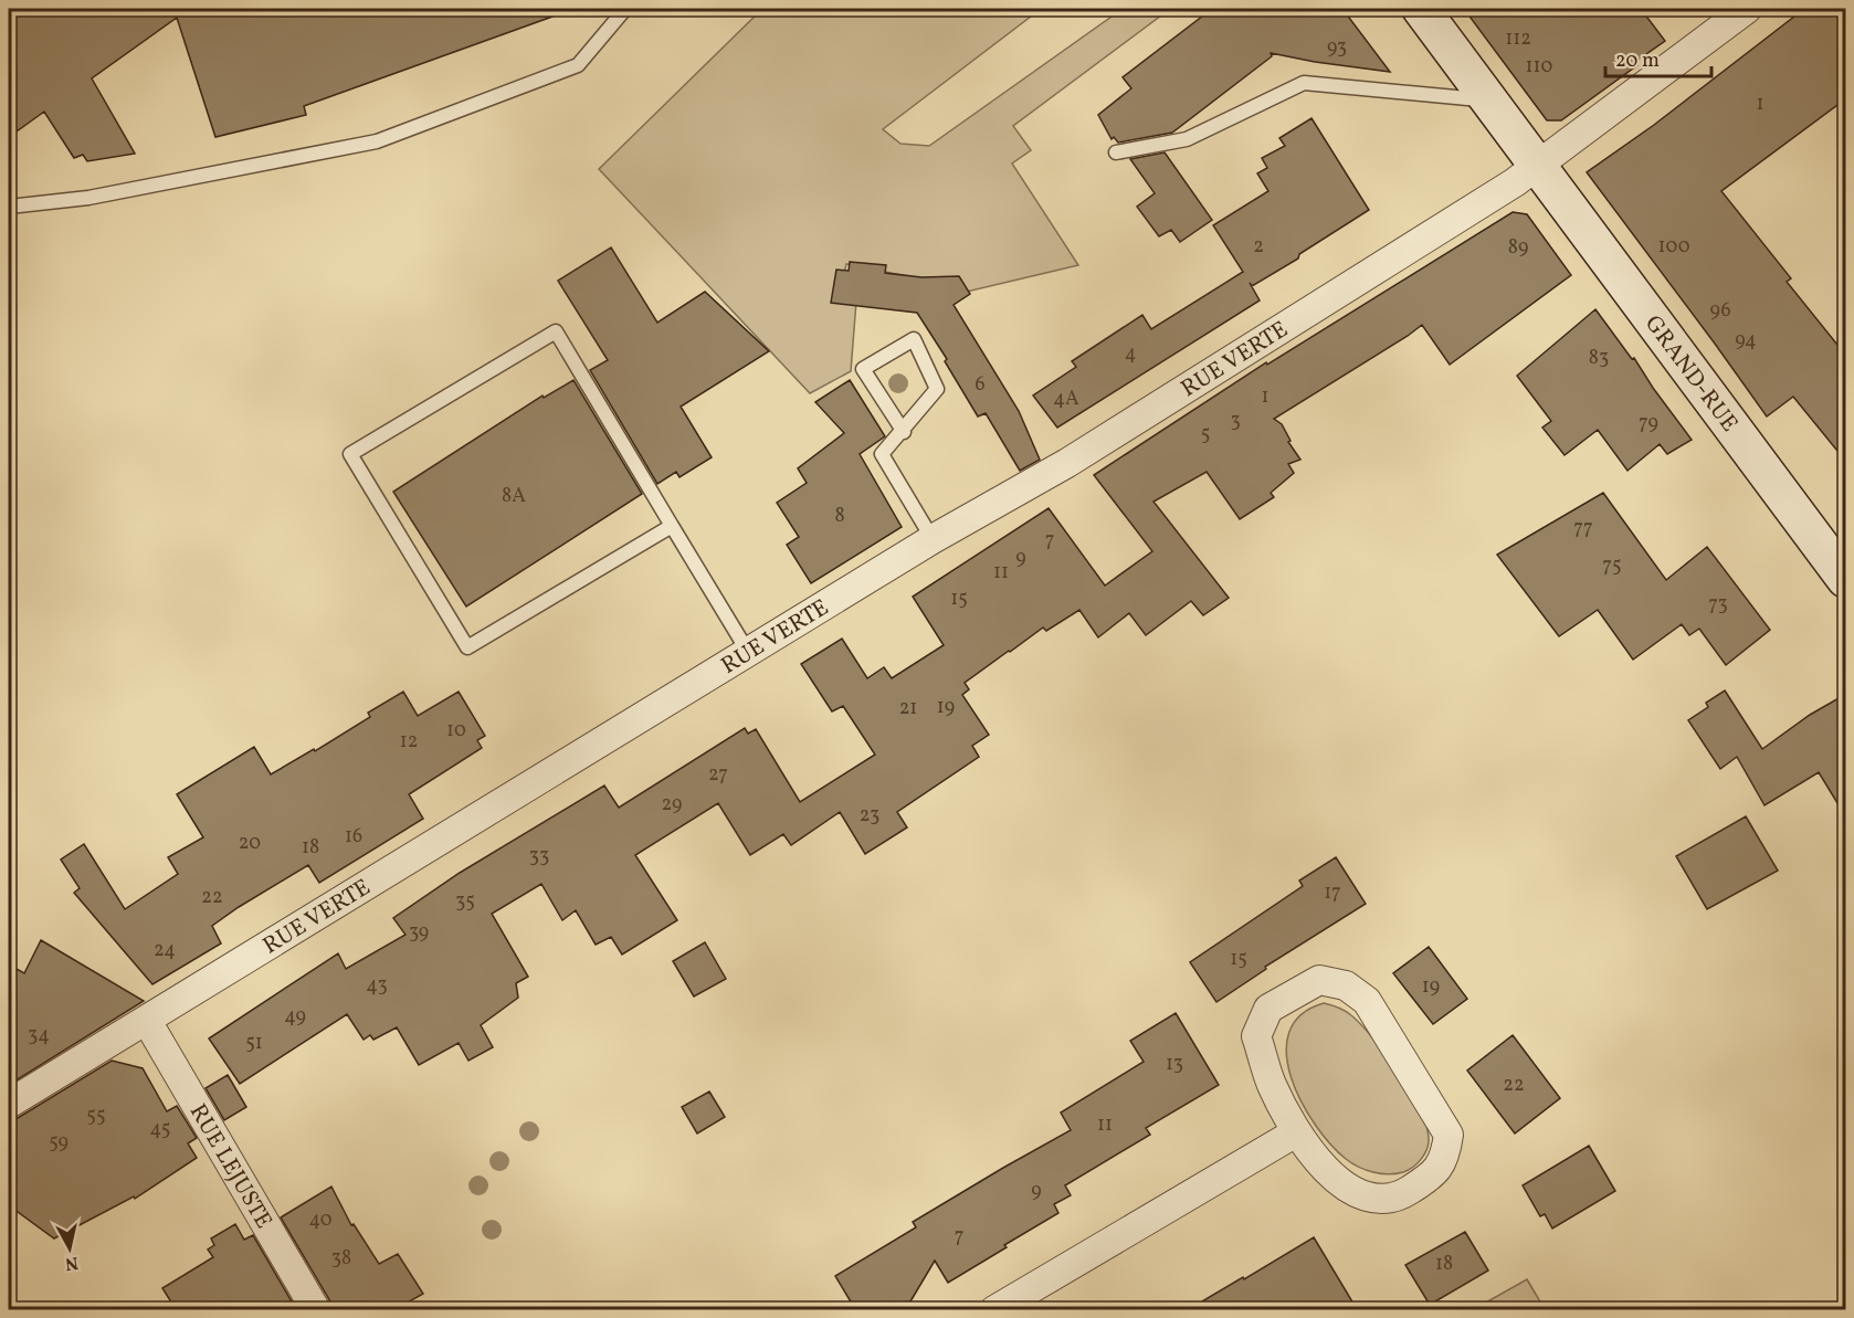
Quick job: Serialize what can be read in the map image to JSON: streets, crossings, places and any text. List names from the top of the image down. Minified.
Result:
{"streets":{"main road":["GRAND-RUE"],"street":["RUE VERTE","RUE LEJUSTE"]},"crossings":[["RUE VERTE","GRAND-RUE"],["RUE VERTE","RUE LEJUSTE"]],"house_numbers":["112","93","110","1","2","100","89","96","94","4","83","6","1","4A","3","79","5","8A","8","77","7","9","75","11","15","73","19","21","10","12","27","29","23","16","20","18","33","17","22","35","39","24","15","43","19","49","34","51","13","22","55","11","45","59","9","40","7","38","18"],"scale_bar":"20 m","north":"bottom"}
